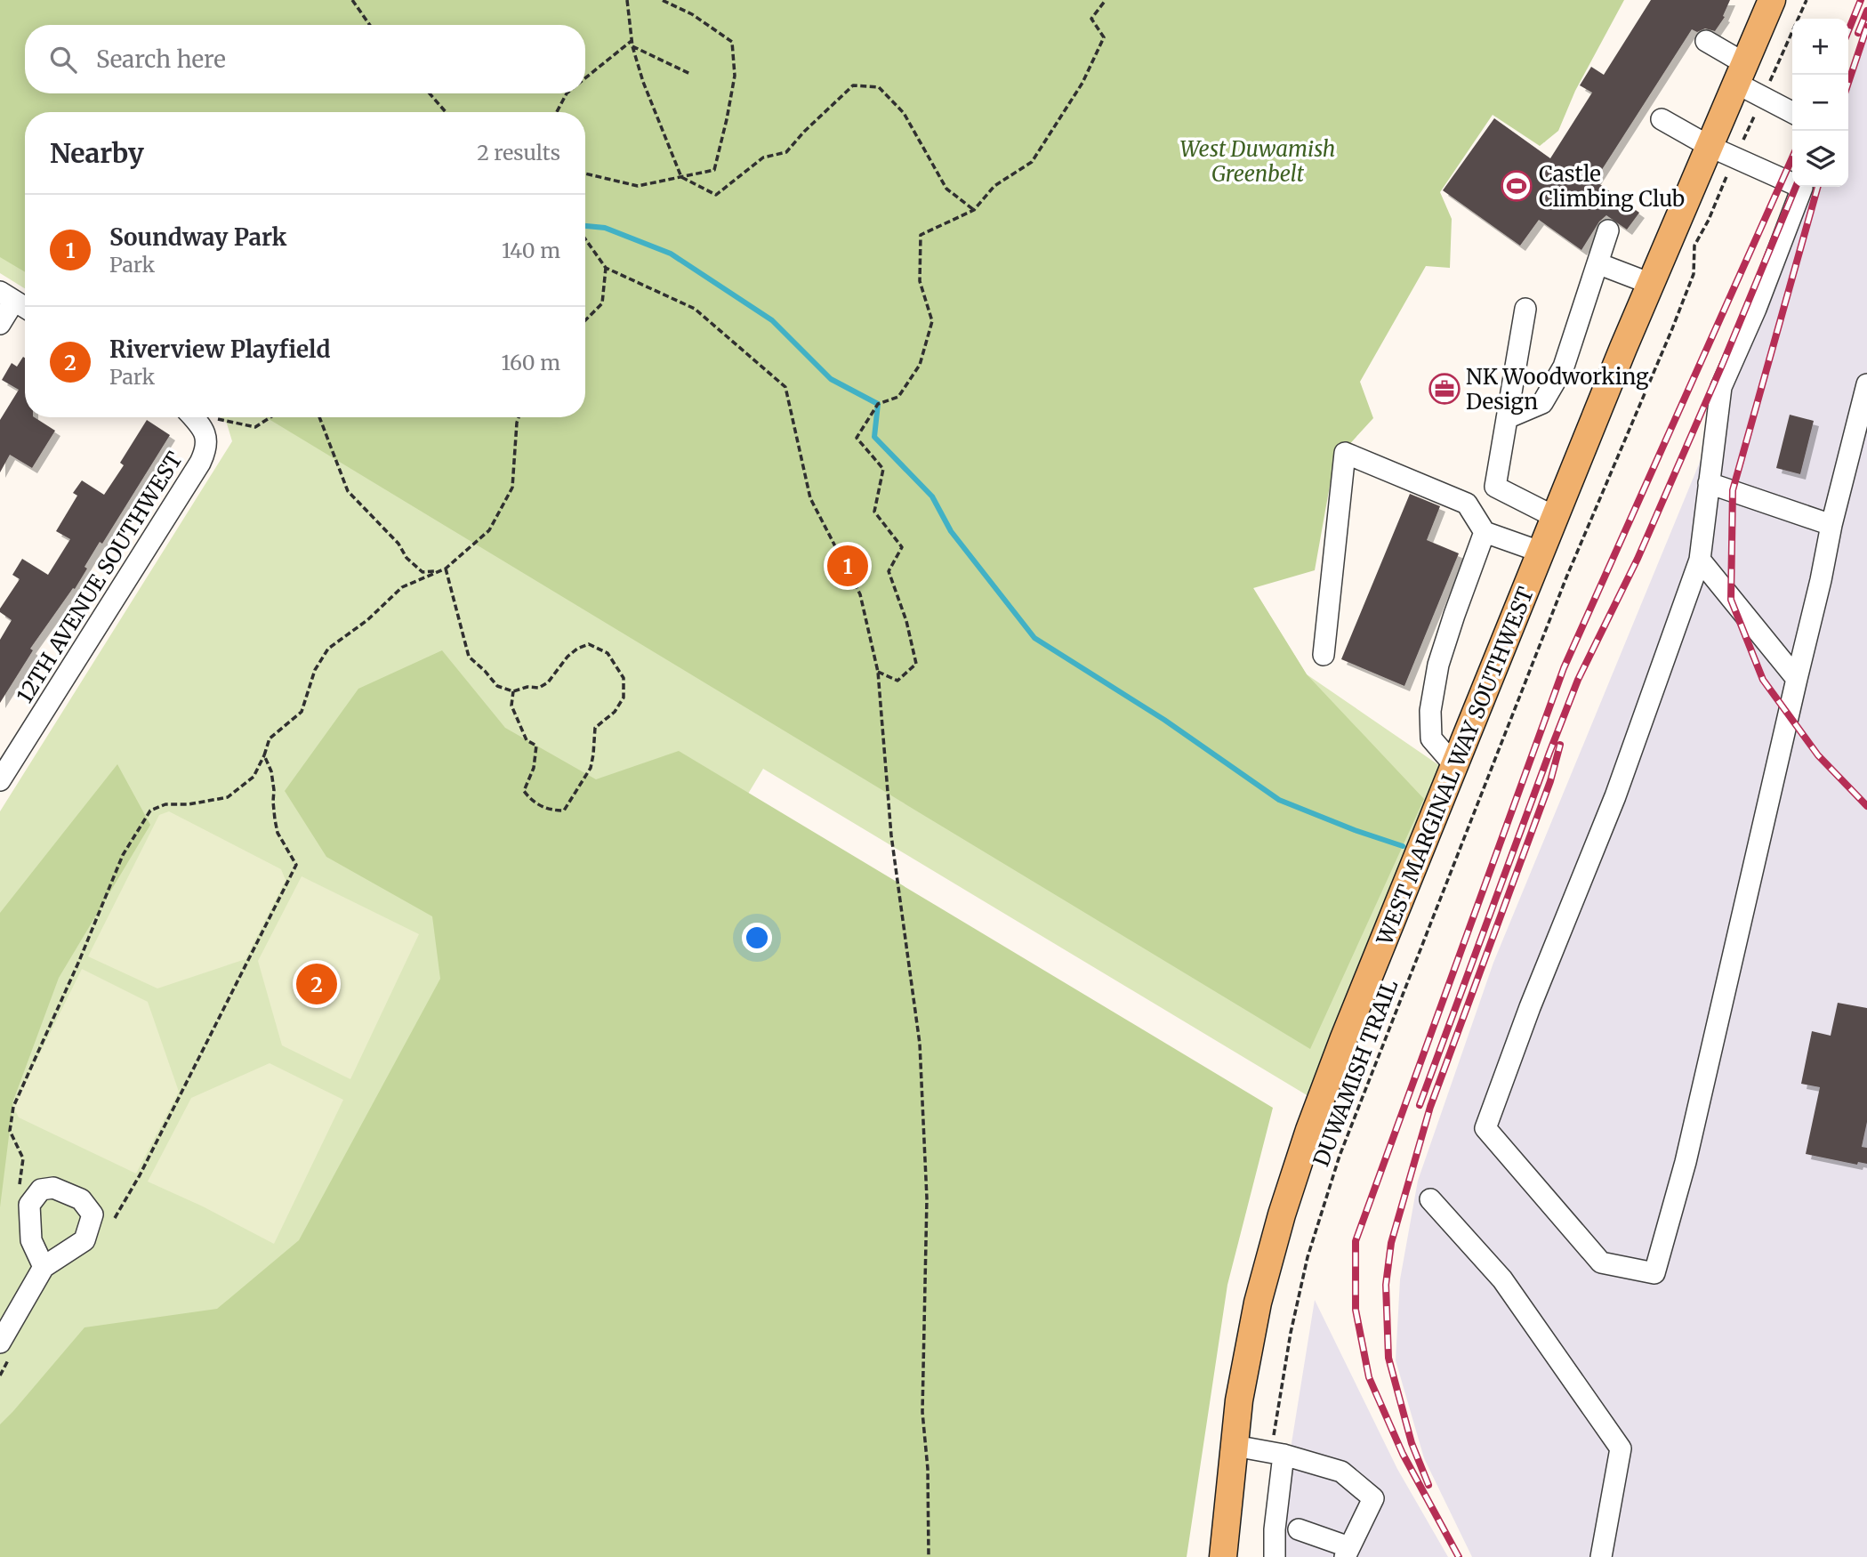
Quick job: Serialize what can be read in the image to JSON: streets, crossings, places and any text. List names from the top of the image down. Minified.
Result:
{"streets":{"main road":["WEST MARGINAL WAY SOUTHWEST"],"street":["12TH AVENUE SOUTHWEST"],"path":["DUWAMISH TRAIL"]},"parks":["West Duwamish Greenbelt"],"places":{"sports":["Castle Climbing Club"],"office":["NK Woodworking Design"]},"page":{"map_buttons":["+","−"],"search":"Search here","heading":["Nearby","2 results"],"list":[{"mark":"1","name":"Soundway Park","note":"Park","value":"140 m"},{"mark":"2","name":"Riverview Playfield","note":"Park","value":"160 m"}],"pins":["1","2"]}}
